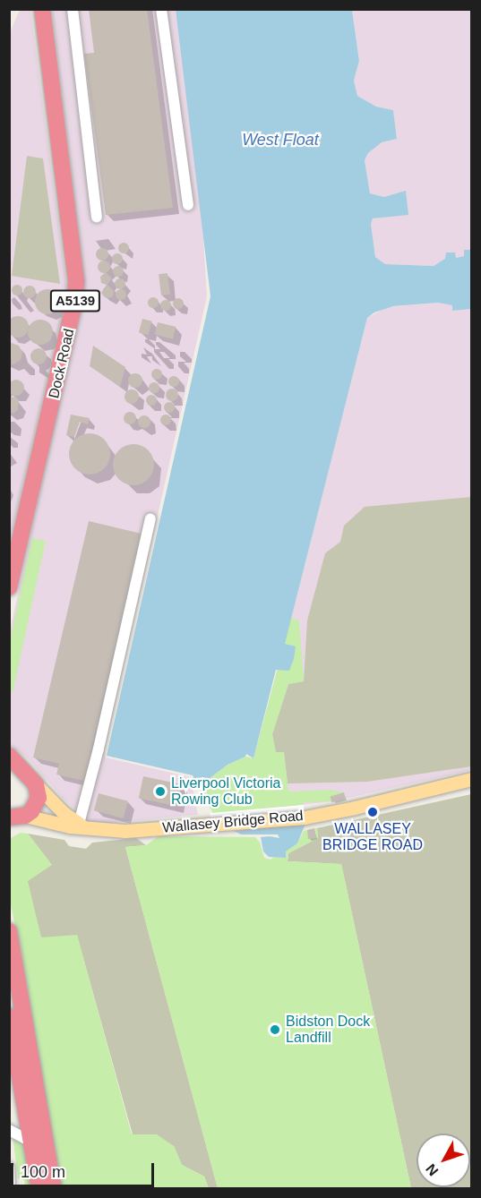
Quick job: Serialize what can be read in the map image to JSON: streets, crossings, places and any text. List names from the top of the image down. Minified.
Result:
{"streets":{"highway":["A5139","Dock Road"],"main road":["Wallasey Bridge Road"]},"water":["West Float"],"places":["Liverpool Victoria Rowing Club","WALLASEY BRIDGE ROAD","Bidston Dock Landfill"],"scale_bar":"100 m","north":"bottom left"}
